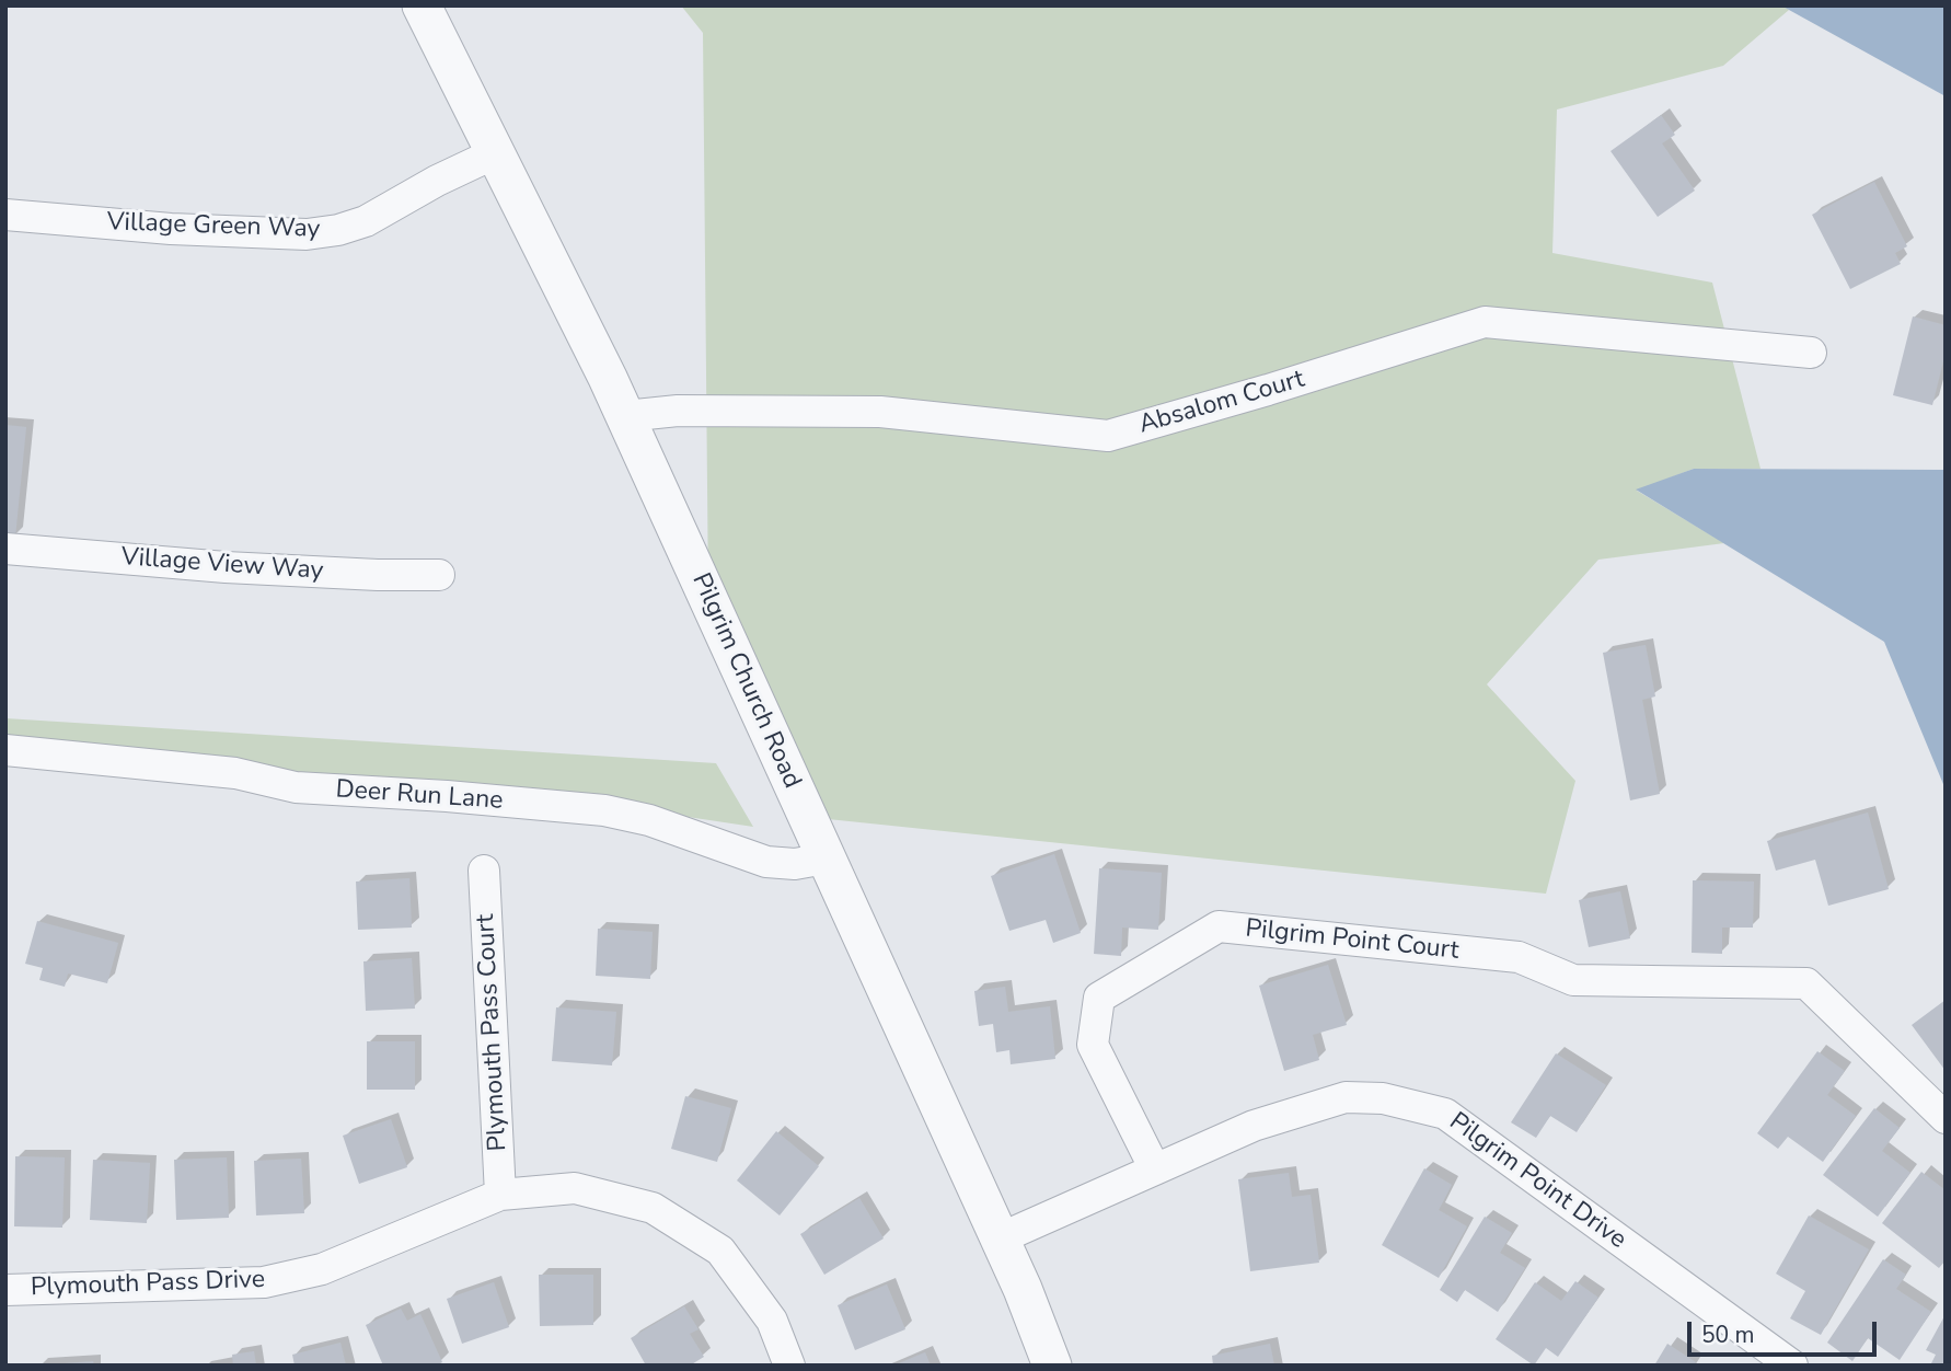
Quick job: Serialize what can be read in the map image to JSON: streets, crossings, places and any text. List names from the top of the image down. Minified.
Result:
{"streets":{"street":["Village Green Way","Absalom Court","Village View Way","Pilgrim Church Road","Deer Run Lane","Pilgrim Point Court","Plymouth Pass Court","Pilgrim Point Drive","Plymouth Pass Drive"]},"crossings":[["Village Green Way","Pilgrim Church Road"],["Absalom Court","Pilgrim Church Road"],["Pilgrim Church Road","Deer Run Lane"],["Pilgrim Church Road","Pilgrim Point Drive"],["Pilgrim Point Court","Pilgrim Point Drive"],["Plymouth Pass Court","Plymouth Pass Drive"]],"scale_bar":"50 m"}
